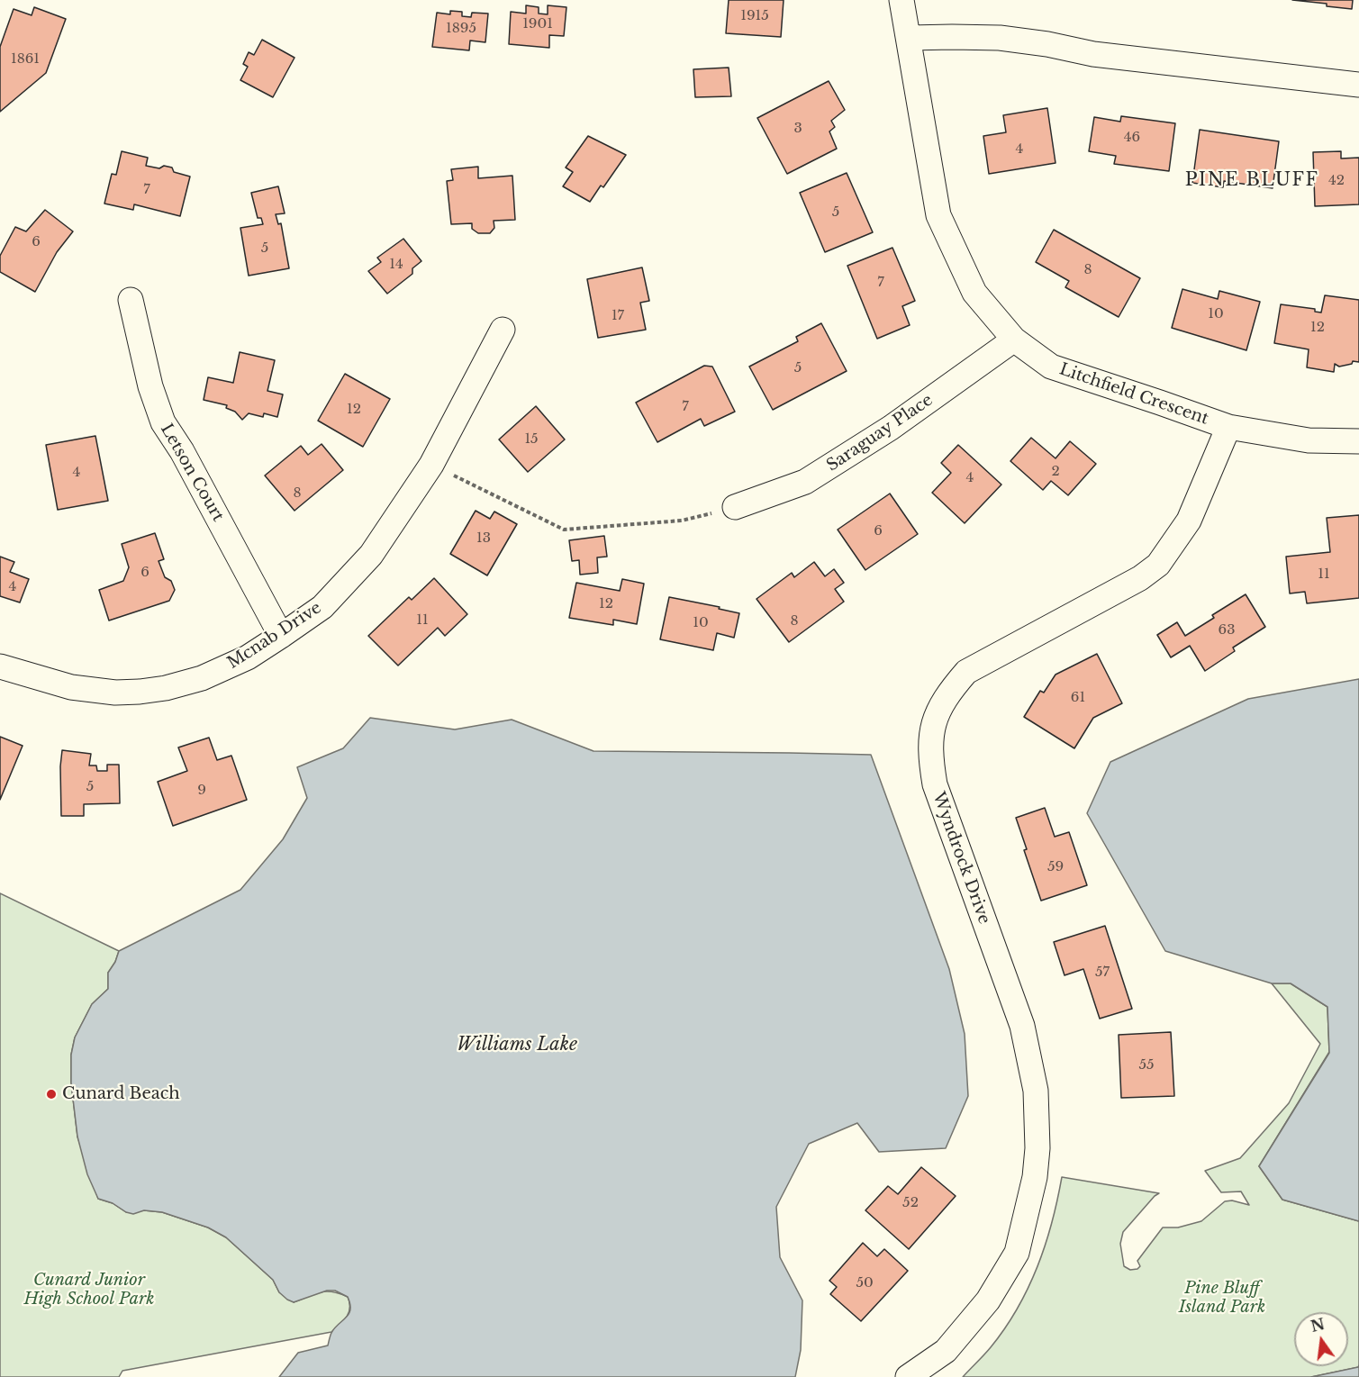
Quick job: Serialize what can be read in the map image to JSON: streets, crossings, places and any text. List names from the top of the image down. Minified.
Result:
{"streets":{"street":["Litchfield Crescent","Saraguay Place","Letson Court","Mcnab Drive","Wyndrock Drive"]},"crossings":[["Litchfield Crescent","Saraguay Place"],["Litchfield Crescent","Wyndrock Drive"],["Letson Court","Mcnab Drive"]],"districts":["PINE BLUFF"],"water":["Williams Lake"],"parks":["Cunard Junior High School Park","Pine Bluff Island Park"],"places":["Cunard Beach"],"house_numbers":["1915","1901","1895","1861","3","46","4","42","7","5","6","5","14","8","7","10","17","12","5","7","12","15","2","4","4","8","6","13","6","11","4","12","11","8","10","63","61","5","9","59","57","55","52","50"],"north":"top"}
